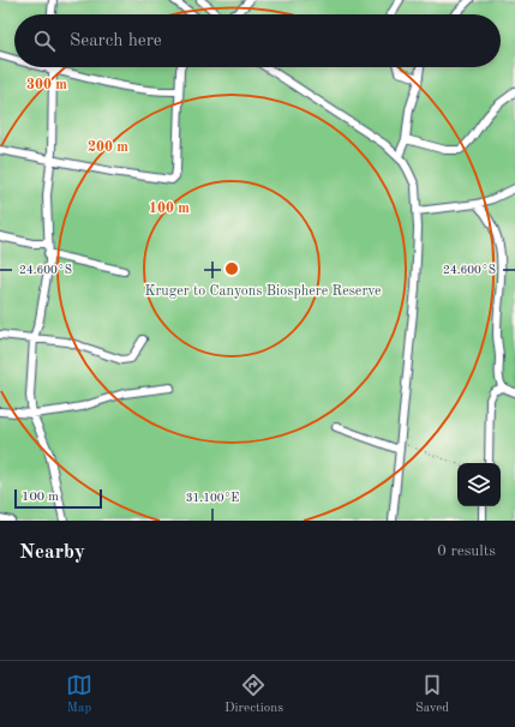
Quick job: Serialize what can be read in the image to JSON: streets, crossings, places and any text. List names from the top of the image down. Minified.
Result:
{"parks":["Kruger to Canyons Biosphere Reserve"],"scale_bar":"100 m","page":{"search":"Search here","scale":"100 m","heading":["Nearby","0 results"],"nav":["Map","Directions","Saved"]},"coordinates":["24.600°S","31.100°E"],"rings":["300 m","200 m","100 m"]}
